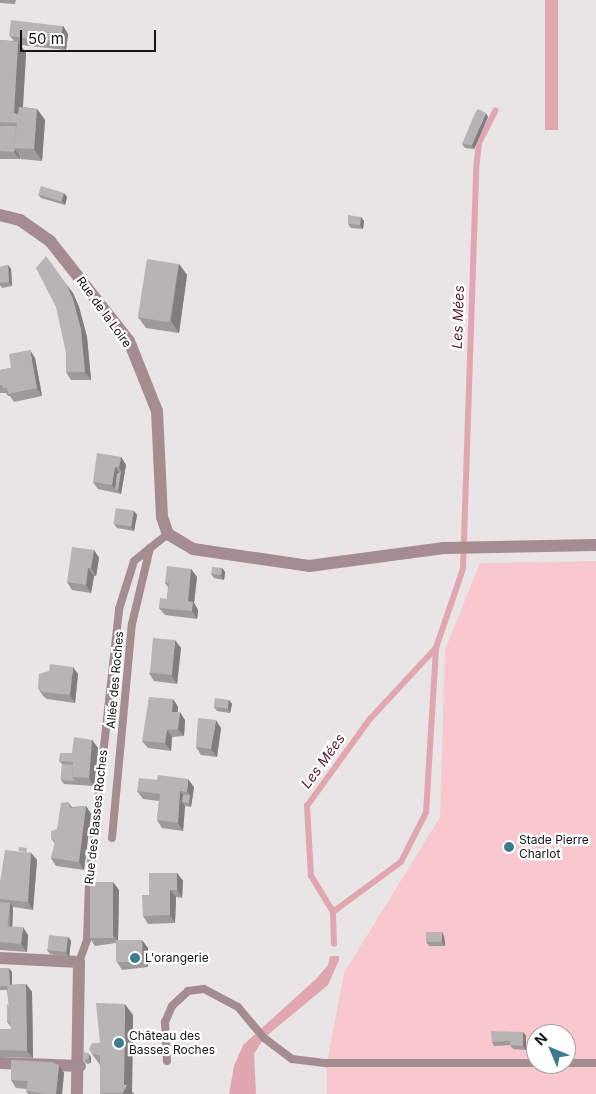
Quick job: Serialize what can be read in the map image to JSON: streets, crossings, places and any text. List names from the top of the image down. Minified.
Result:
{"streets":{"street":["Rue de la Loire","Rue des Basses Roches"],"lane":["Allée des Roches"]},"crossings":[["Allée des Roches","Rue des Basses Roches"]],"water":["Les Mées"],"places":["Stade Pierre Charlot","L'orangerie","Château des Basses Roches"],"scale_bar":"50 m","north":"top left"}
